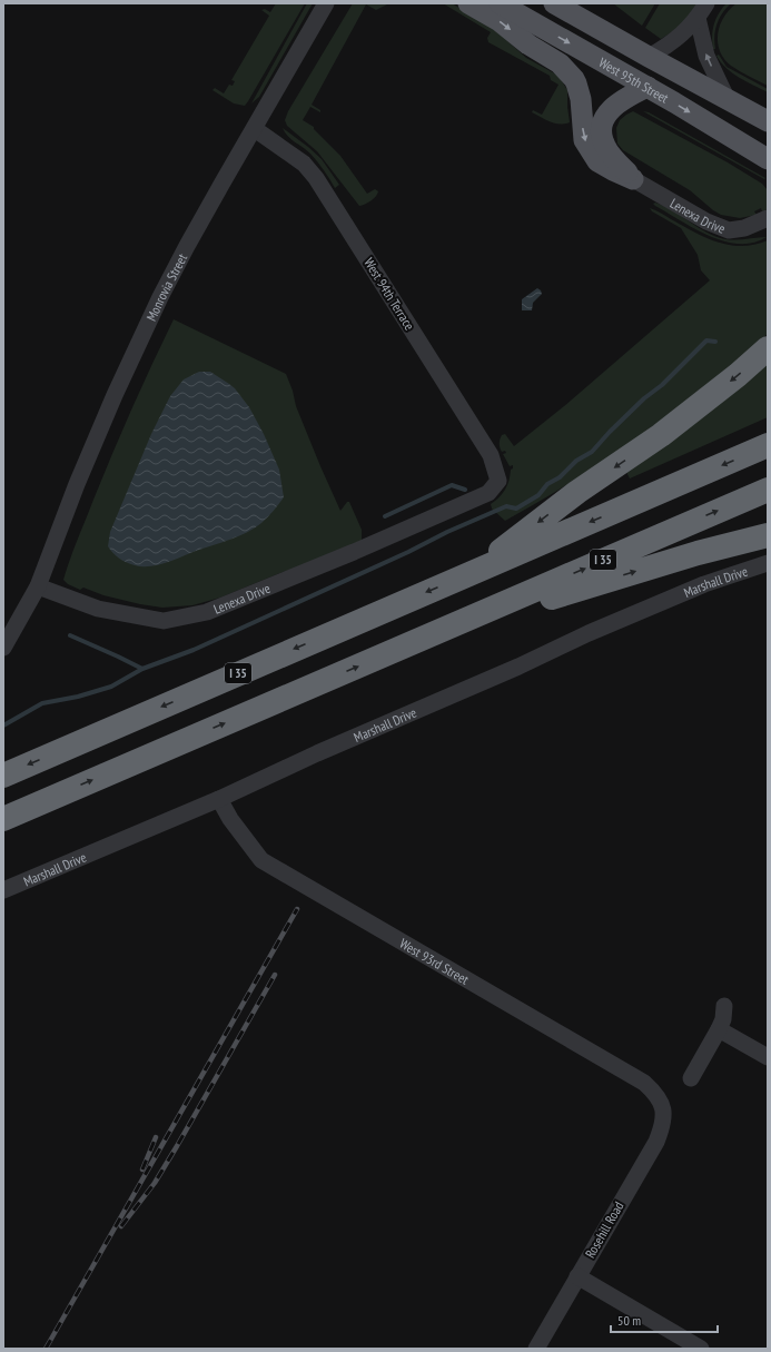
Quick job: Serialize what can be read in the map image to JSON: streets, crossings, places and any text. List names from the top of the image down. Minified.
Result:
{"streets":{"highway":["I 35"],"main road":["West 95th Street"],"street":["Lenexa Drive","Monrovia Street","West 94th Terrace","Marshall Drive","West 93rd Street","Rosehill Road"]},"crossings":[["Lenexa Drive","Monrovia Street"],["Lenexa Drive","West 94th Terrace"],["Monrovia Street","West 94th Terrace"],["Marshall Drive","West 93rd Street"],["West 93rd Street","Rosehill Road"]],"scale_bar":"50 m"}
